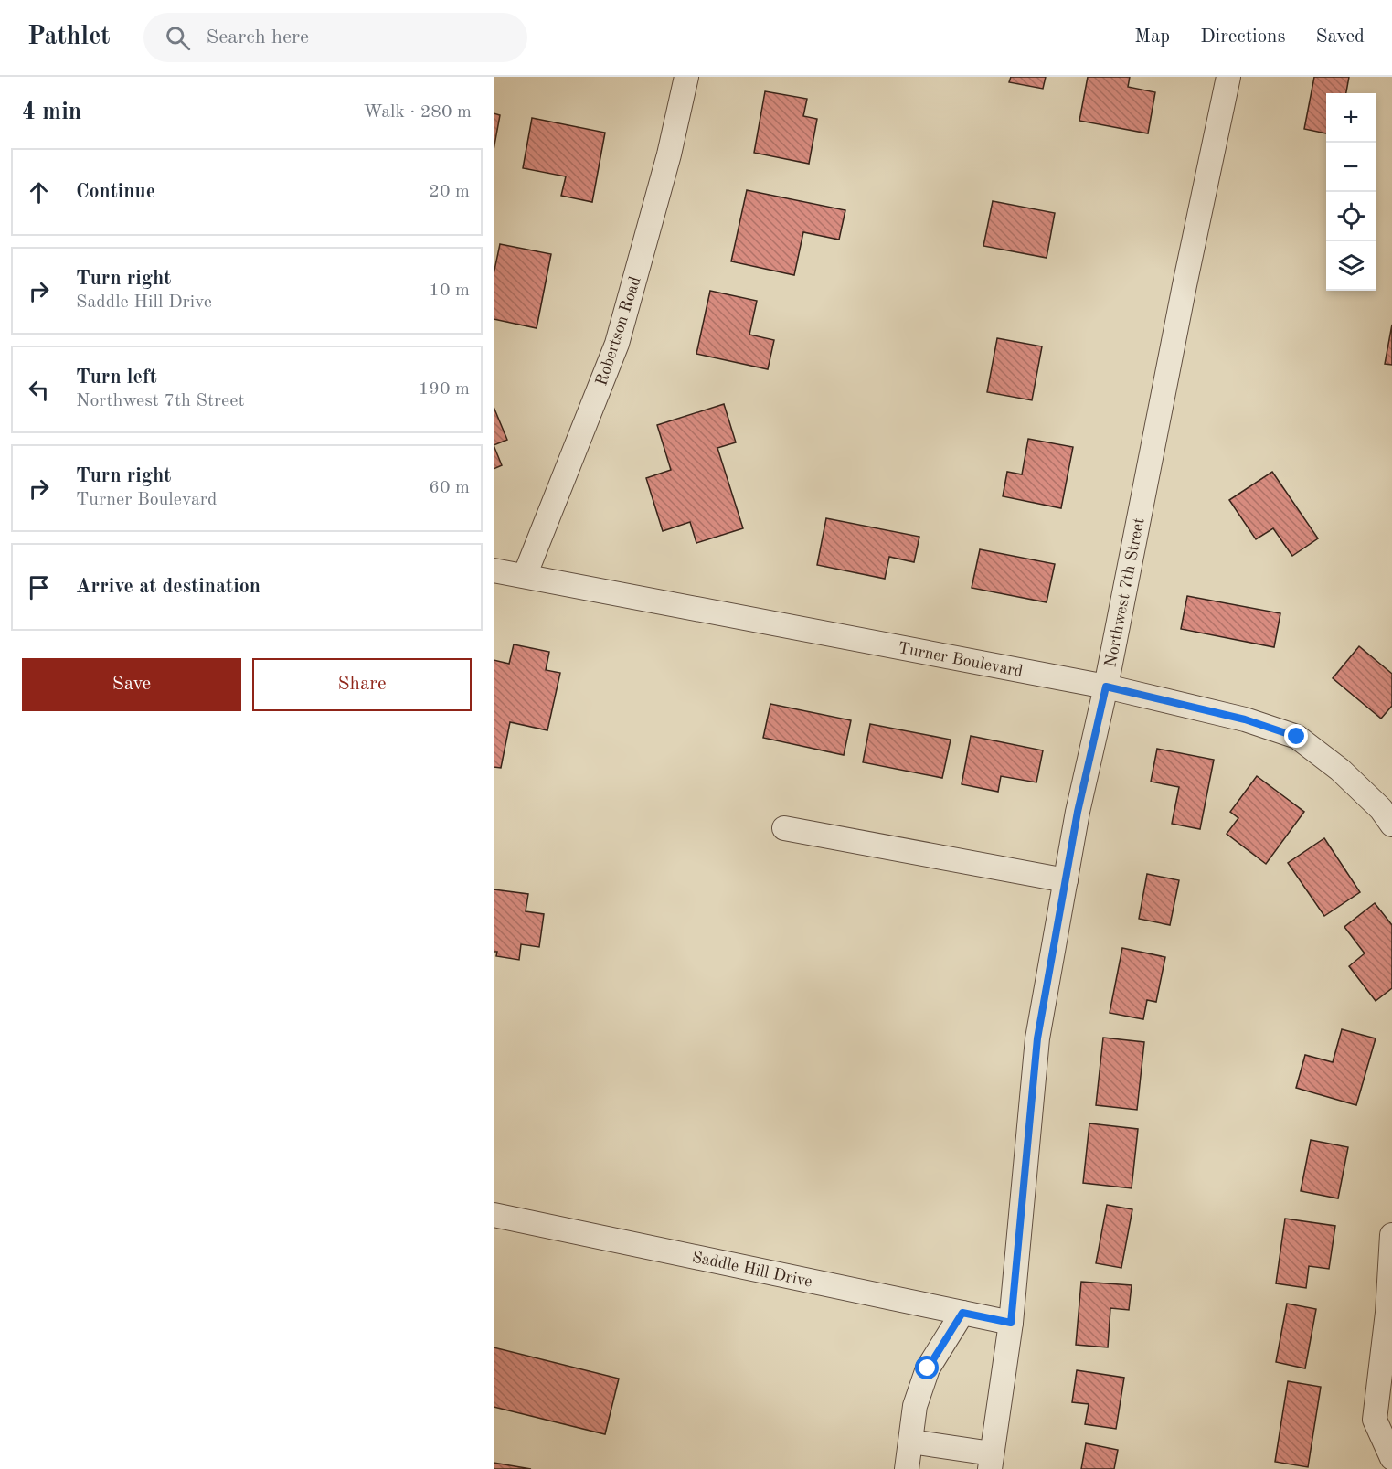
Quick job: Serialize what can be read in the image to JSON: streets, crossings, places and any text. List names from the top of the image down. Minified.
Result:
{"streets":{"street":["Robertson Road","Northwest 7th Street","Turner Boulevard","Saddle Hill Drive"]},"crossings":[["Robertson Road","Turner Boulevard"],["Northwest 7th Street","Turner Boulevard"],["Northwest 7th Street","Saddle Hill Drive"]],"page":{"header":"Pathlet","search":"Search here","nav":["Map","Directions","Saved"],"heading":["4 min","Walk · 280 m"],"map_buttons":["+","−"],"list":[["Continue","20 m"],["Turn right","Saddle Hill Drive","10 m"],["Turn left","Northwest 7th Street","190 m"],["Turn right","Turner Boulevard","60 m"],"Arrive at destination"],"buttons":["Save","Share"]}}
